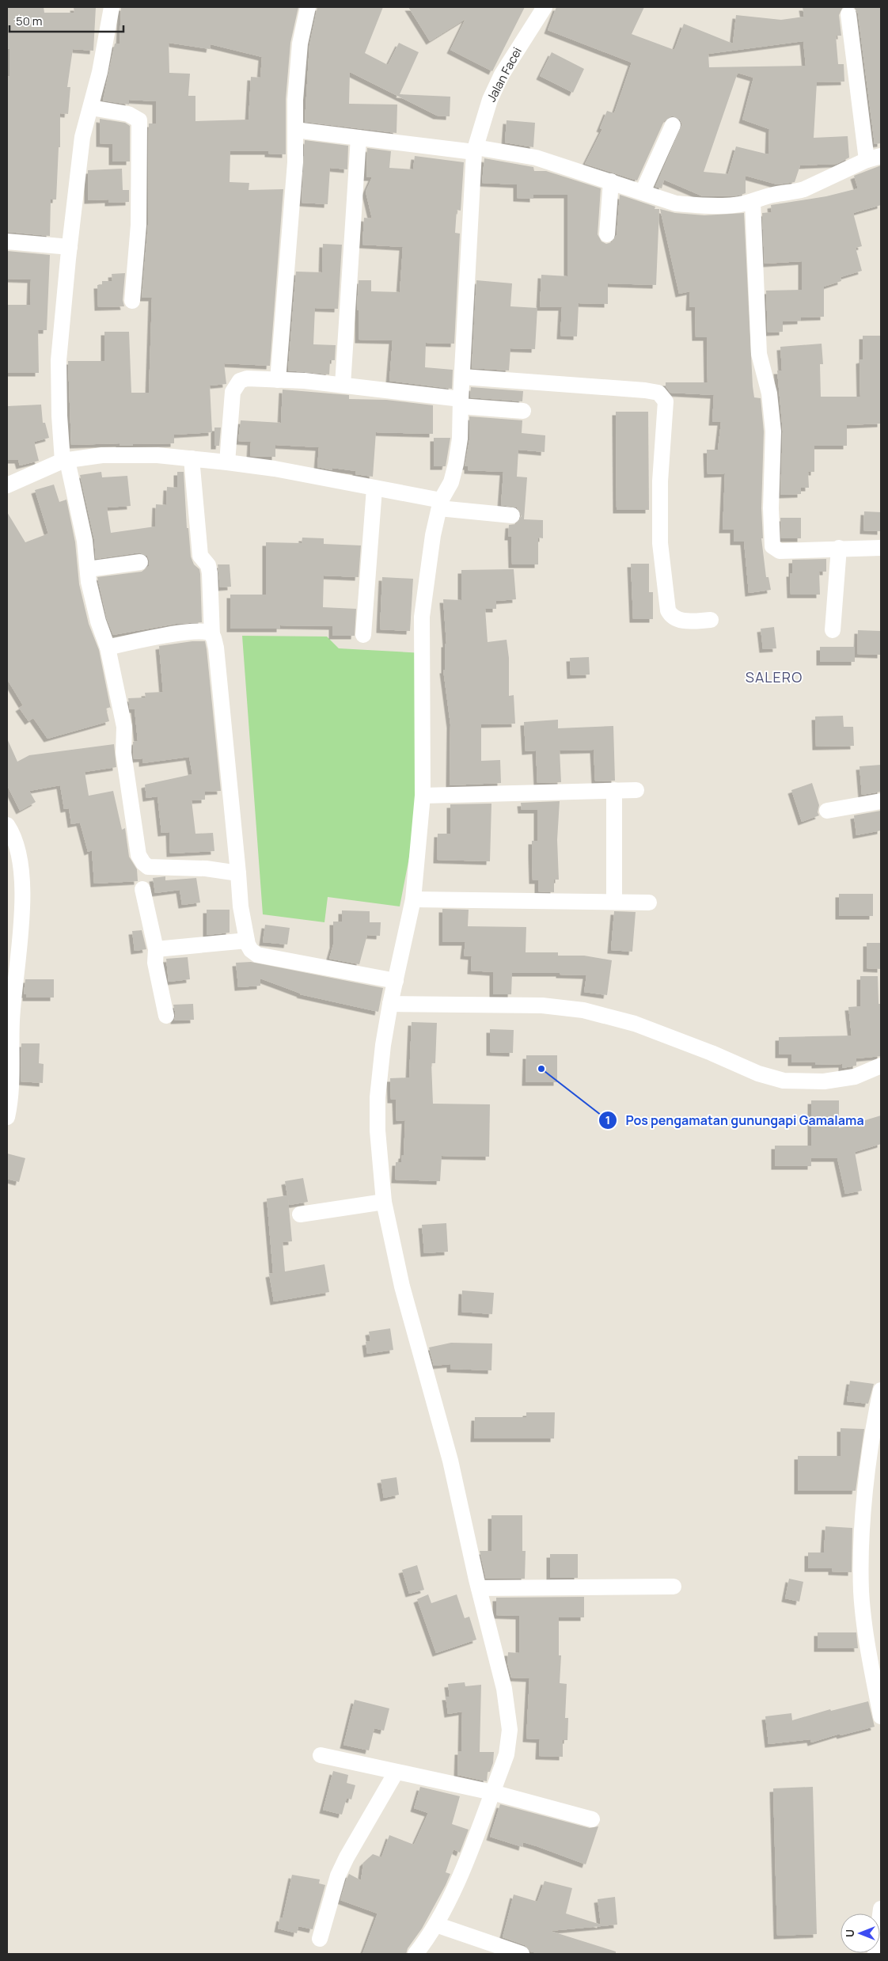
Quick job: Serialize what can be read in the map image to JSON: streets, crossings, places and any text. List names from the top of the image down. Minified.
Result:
{"streets":{"street":["Jalan Facei"]},"districts":["SALERO"],"places":["Pos pengamatan gunungapi Gamalama"],"scale_bar":"50 m","north":"left"}
